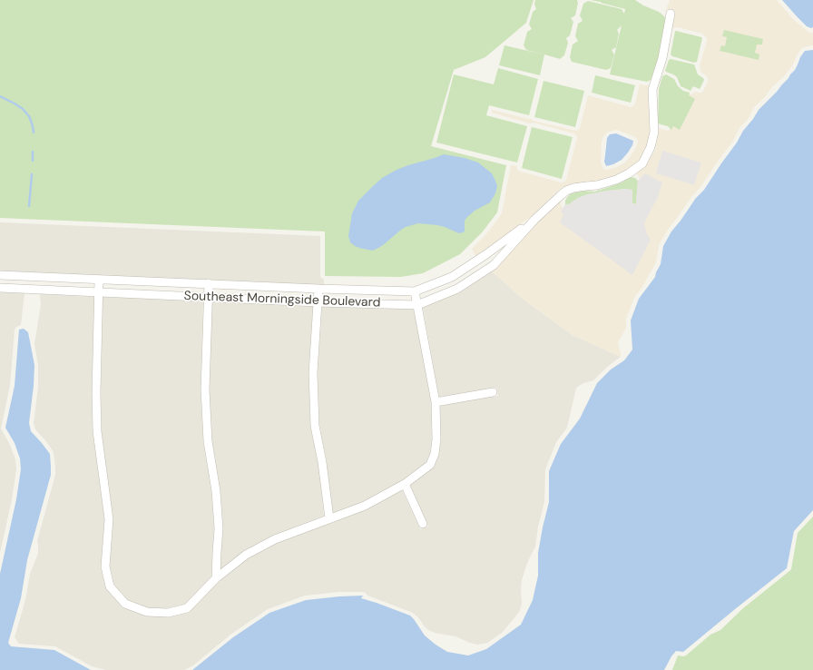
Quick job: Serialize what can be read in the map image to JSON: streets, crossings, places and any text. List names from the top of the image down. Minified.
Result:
{"streets":{"street":["Southeast Morningside Boulevard"]}}
